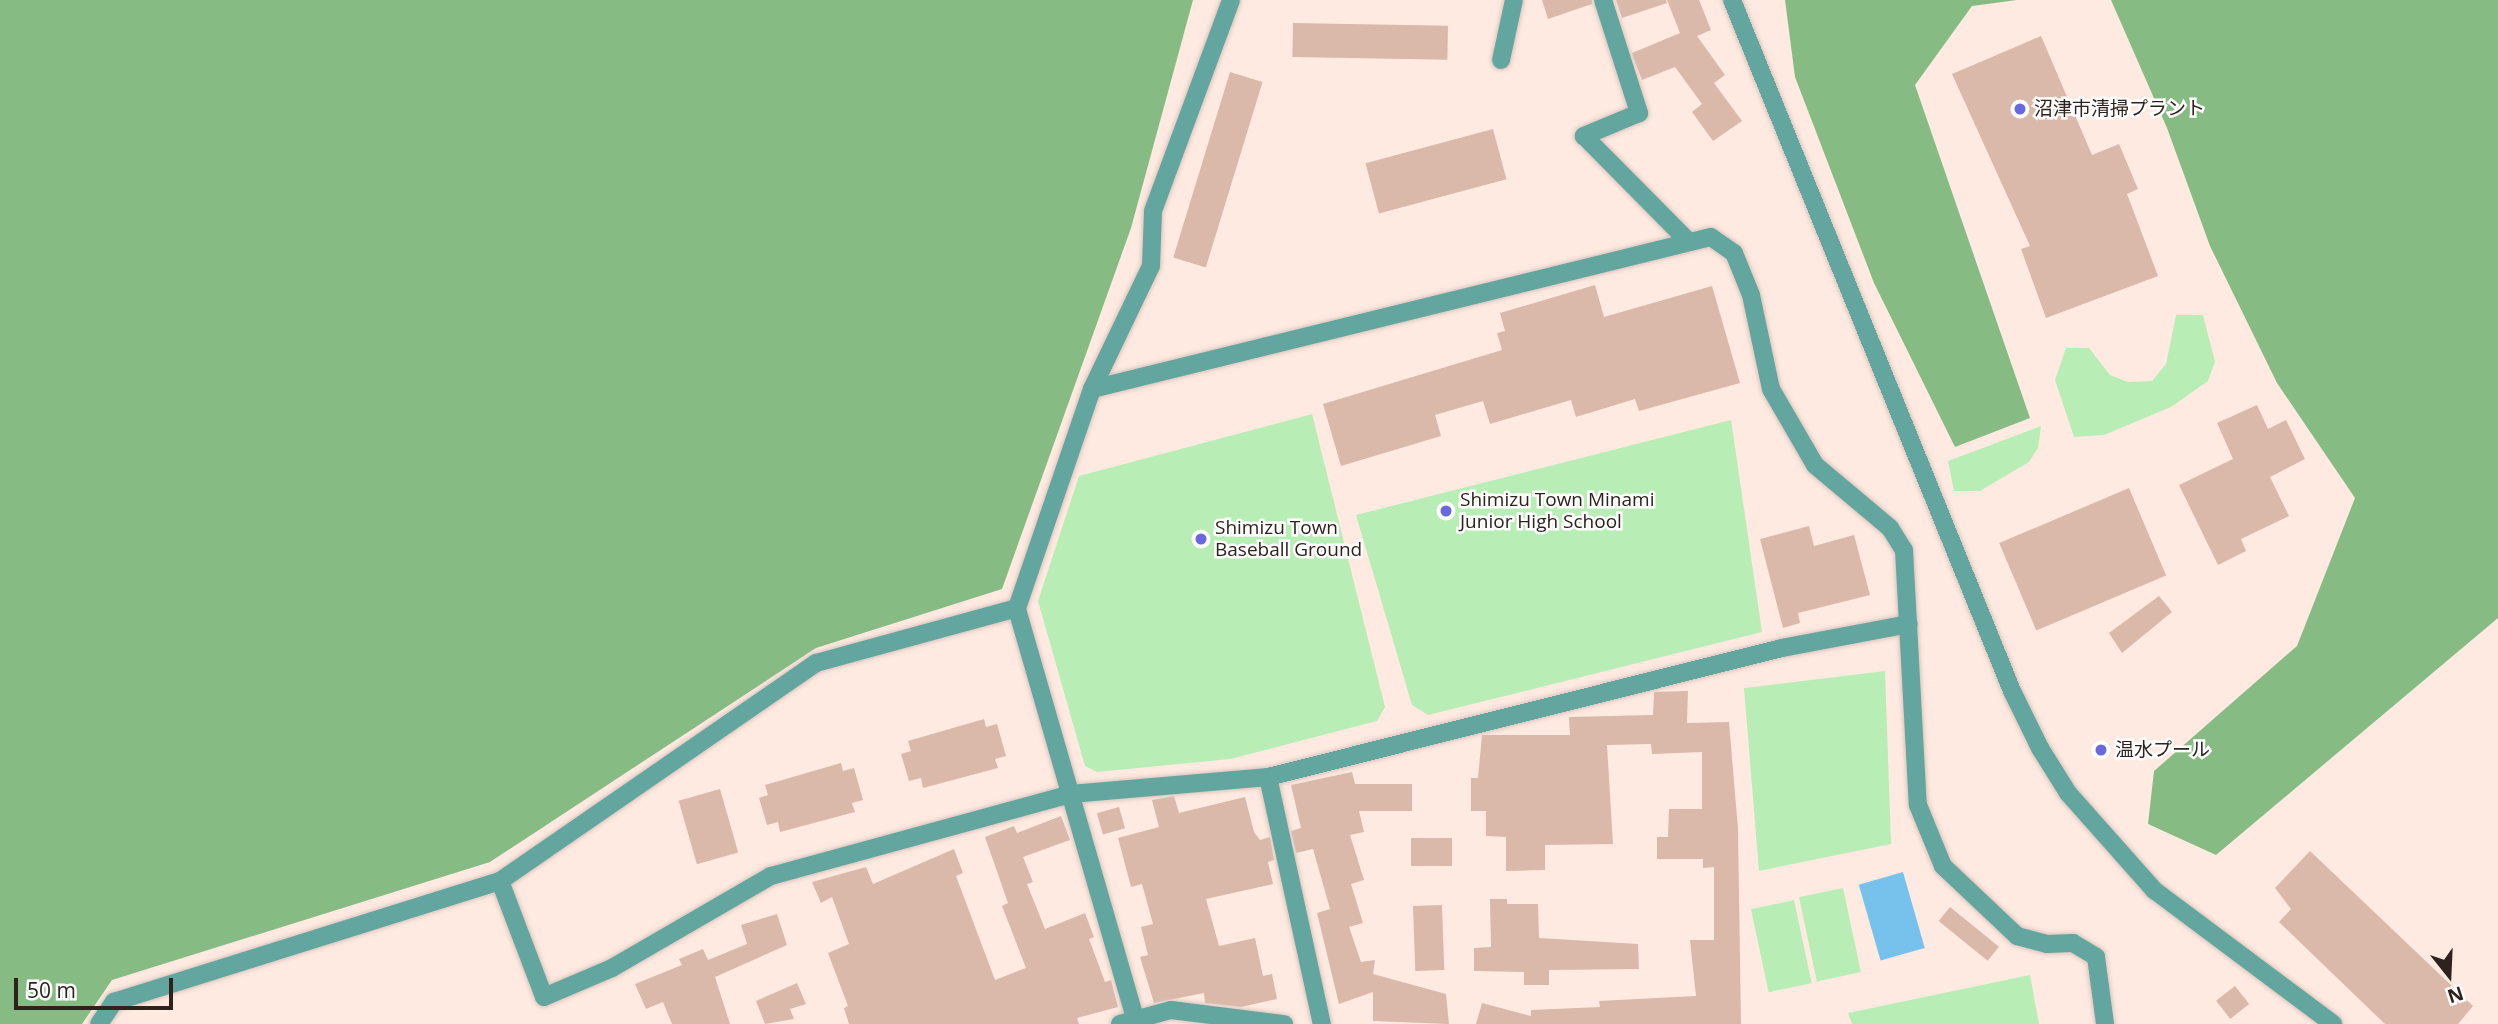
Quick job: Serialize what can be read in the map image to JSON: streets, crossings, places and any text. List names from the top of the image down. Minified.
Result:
{"places":["沼津市清掃プラント","Shimizu Town Minami Junior High School","Shimizu Town Baseball Ground","温水プール"],"scale_bar":"50 m","north":"bottom"}
